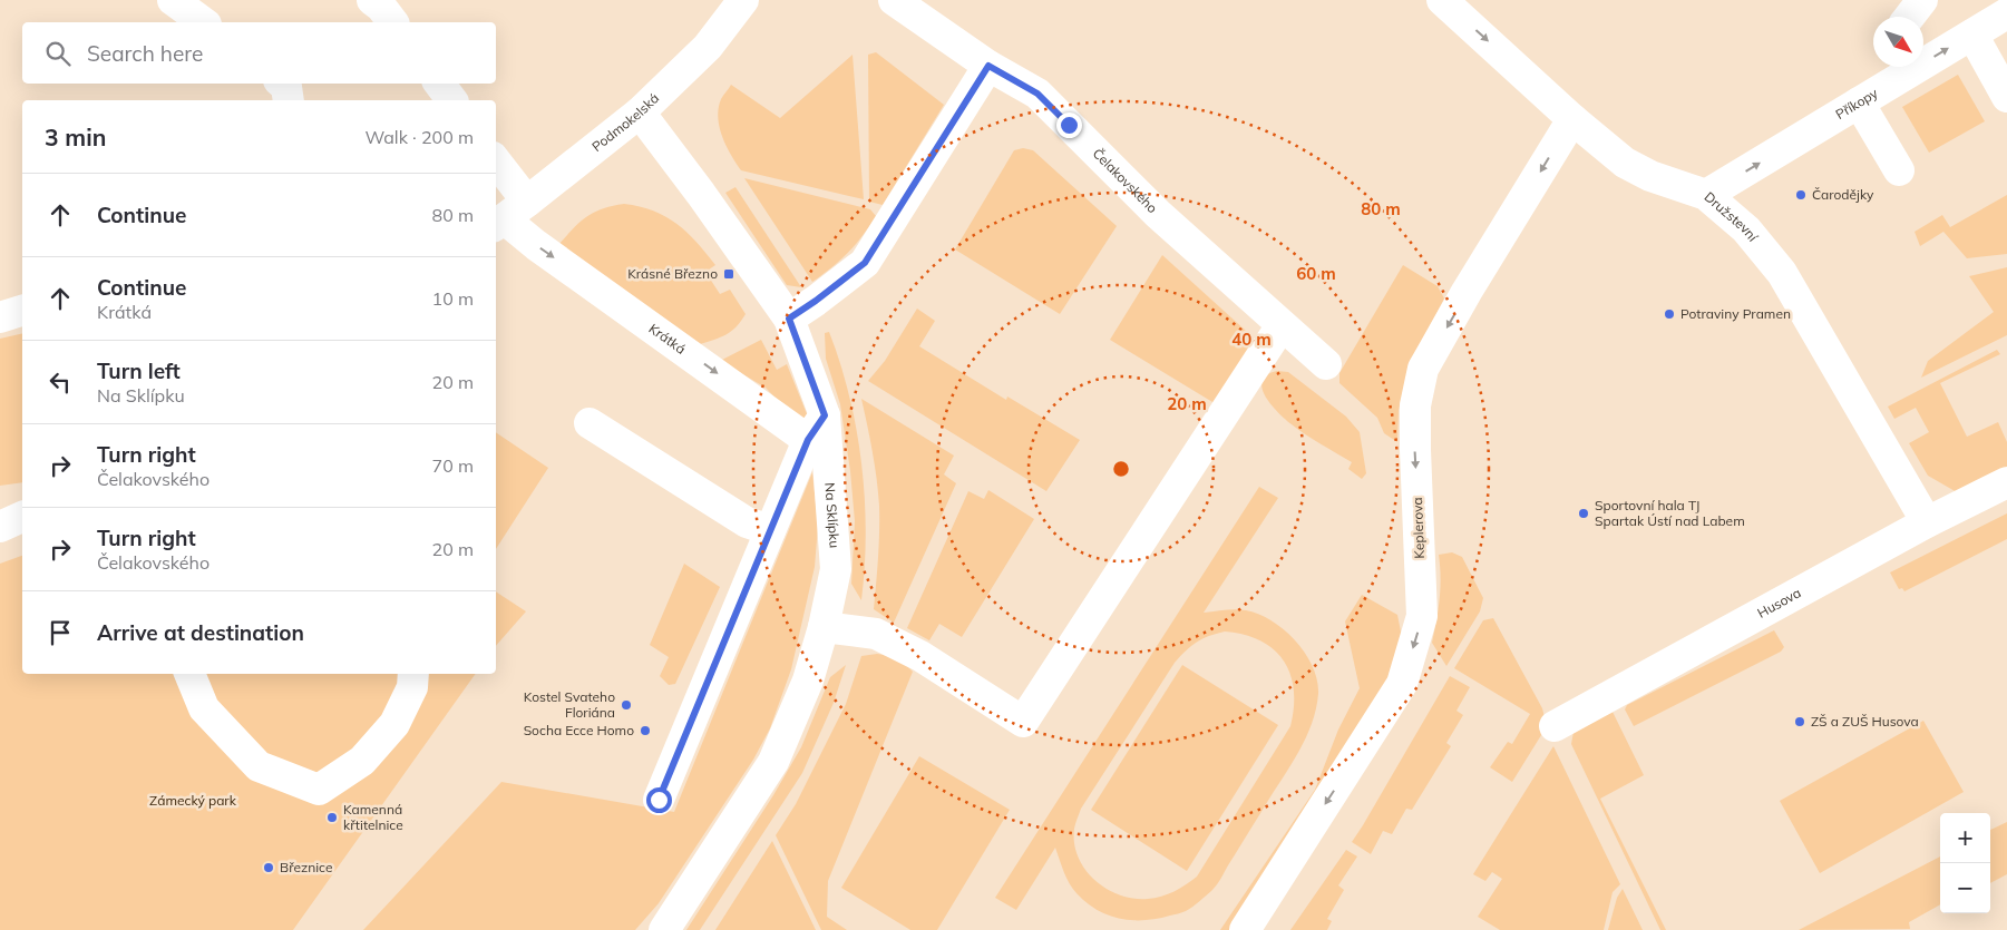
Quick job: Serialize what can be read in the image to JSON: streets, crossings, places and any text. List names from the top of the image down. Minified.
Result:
{"streets":{"street":["Příkopy","Podmokelská","Čelakovského","Družstevní","Krátká","Na Sklípku","Keplerova","Husova"]},"crossings":[["Příkopy","Družstevní"],["Podmokelská","Krátká"],["Podmokelská","Na Sklípku"],["Družstevní","Keplerova"],["Družstevní","Husova"]],"one_way":["Příkopy","Keplerova"],"parks":["Zámecký park"],"places":{"other":["Čarodějky","Potraviny Pramen","Sportovní hala TJ Spartak Ústí nad Labem","Kostel Svateho Floriána","ZŠ a ZUŠ Husova","Socha Ecce Homo","Kamenná křtitelnice","Březnice"],"transit":["Krásné Březno"]},"north":"bottom right","page":{"search":"Search here","heading":["3 min","Walk · 200 m"],"list":[["Continue","80 m"],["Continue","Krátká","10 m"],["Turn left","Na Sklípku","20 m"],["Turn right","Čelakovského","70 m"],["Turn right","Čelakovského","20 m"],"Arrive at destination"],"map_buttons":["+","−"]},"rings":["80 m","60 m","40 m","20 m"]}
